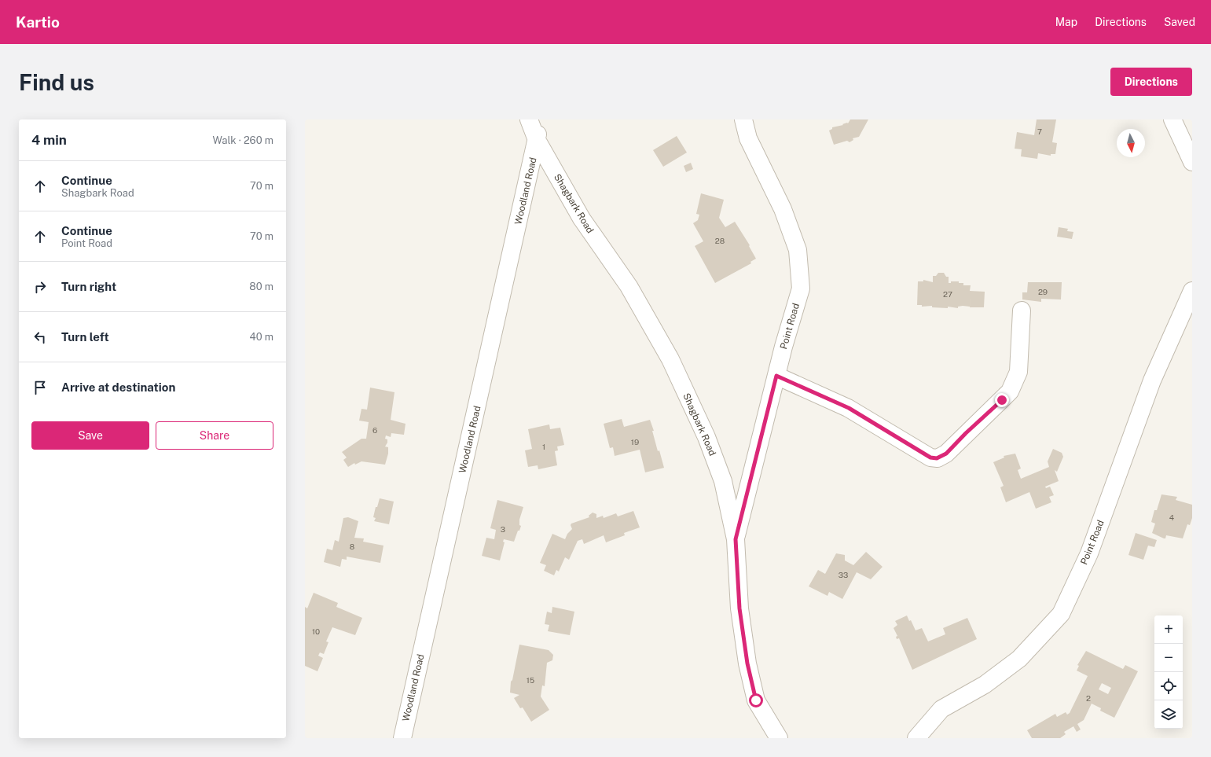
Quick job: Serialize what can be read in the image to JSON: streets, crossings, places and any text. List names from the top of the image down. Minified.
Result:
{"streets":{"street":["Woodland Road","Shagbark Road","Point Road"]},"crossings":[["Woodland Road","Shagbark Road"],["Shagbark Road","Point Road"]],"house_numbers":["7","28","29","27","6","19","1","4","3","8","33","10","15","2"],"north":"bottom","page":{"header":"Kartio","nav":["Map","Directions","Saved"],"buttons":["Directions",["Save","Share"]],"title":"Find us","heading":["4 min","Walk · 260 m"],"list":[["Continue","Shagbark Road","70 m"],["Continue","Point Road","70 m"],["Turn right","80 m"],["Turn left","40 m"],"Arrive at destination"],"map_buttons":["+","−"]}}
